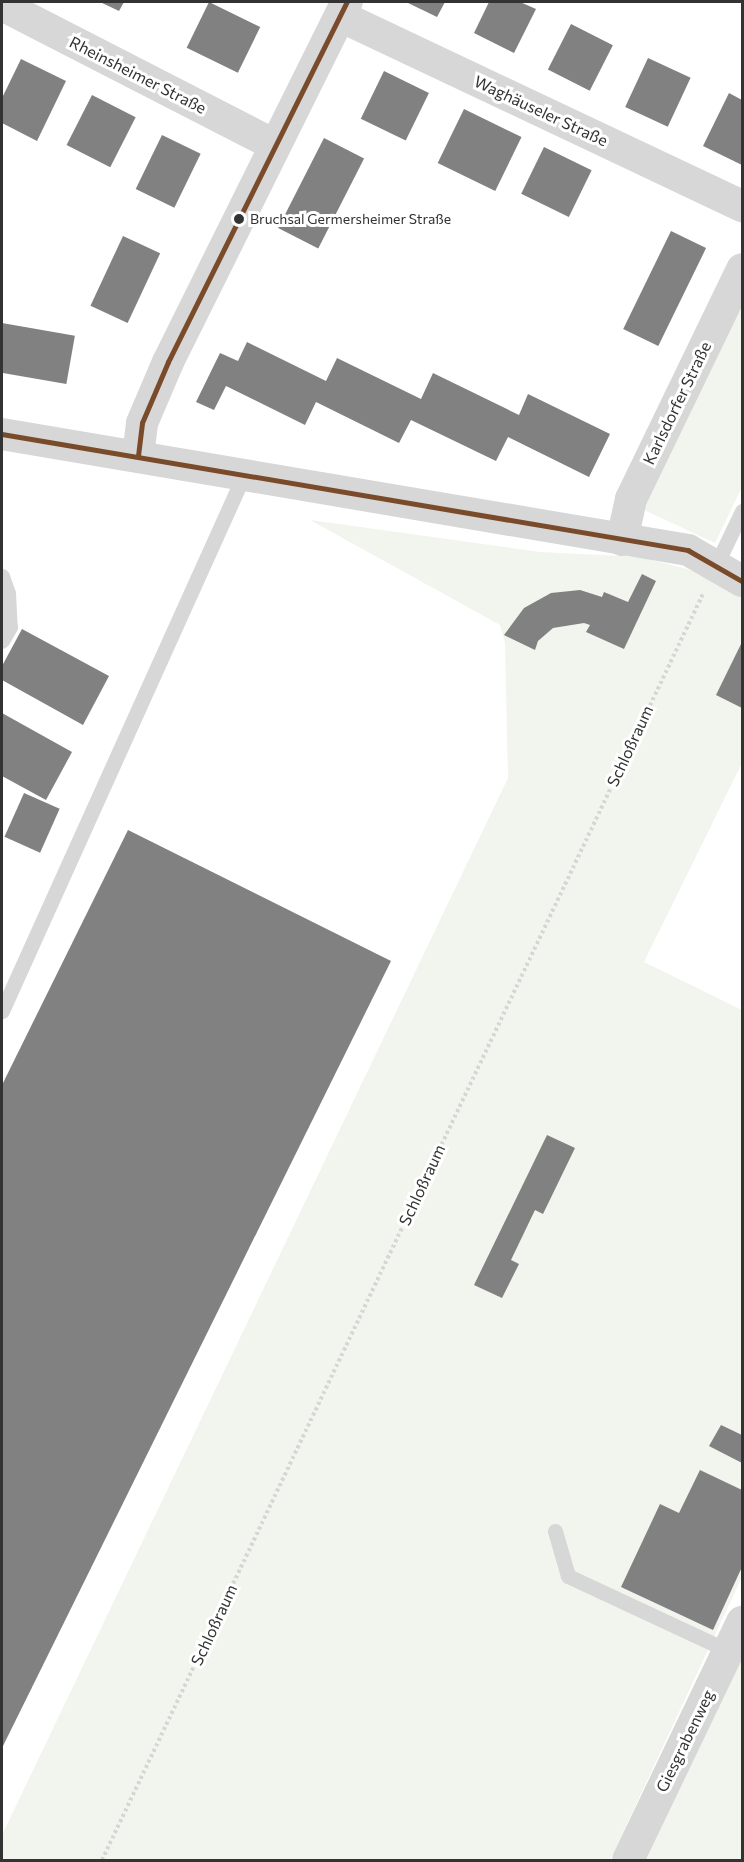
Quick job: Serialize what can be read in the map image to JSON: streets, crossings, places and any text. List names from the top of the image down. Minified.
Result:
{"streets":{"street":["Rheinsheimer Straße","Waghäuseler Straße","Karlsdorfer Straße","Giesgrabenweg"],"path":["Schloßraum"]},"places":["Bruchsal Germersheimer Straße"]}
